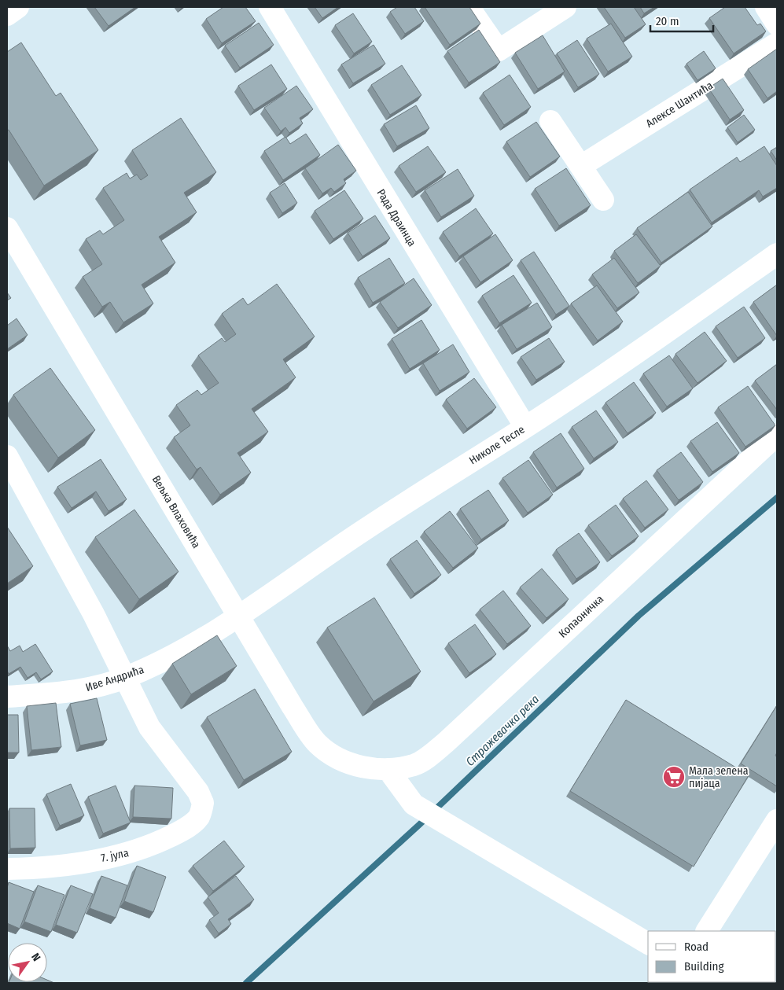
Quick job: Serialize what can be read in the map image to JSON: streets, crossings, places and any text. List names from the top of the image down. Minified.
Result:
{"streets":{"street":["Алексе Шантића","Рада Драинца","Николе Тесле","Вељка Влаховића","Копаоничка","Иве Андрића","7. јула"]},"crossings":[["Рада Драинца","Николе Тесле"],["Николе Тесле","Вељка Влаховића"],["Николе Тесле","Иве Андрића"],["Вељка Влаховића","Копаоничка"],["Иве Андрића","7. јула"]],"water":["Стражевачка река"],"places":{"supermarket":["Мала зелена пијаца"]},"legend":["Road","Building"],"scale_bar":"20 m","north":"top right"}
